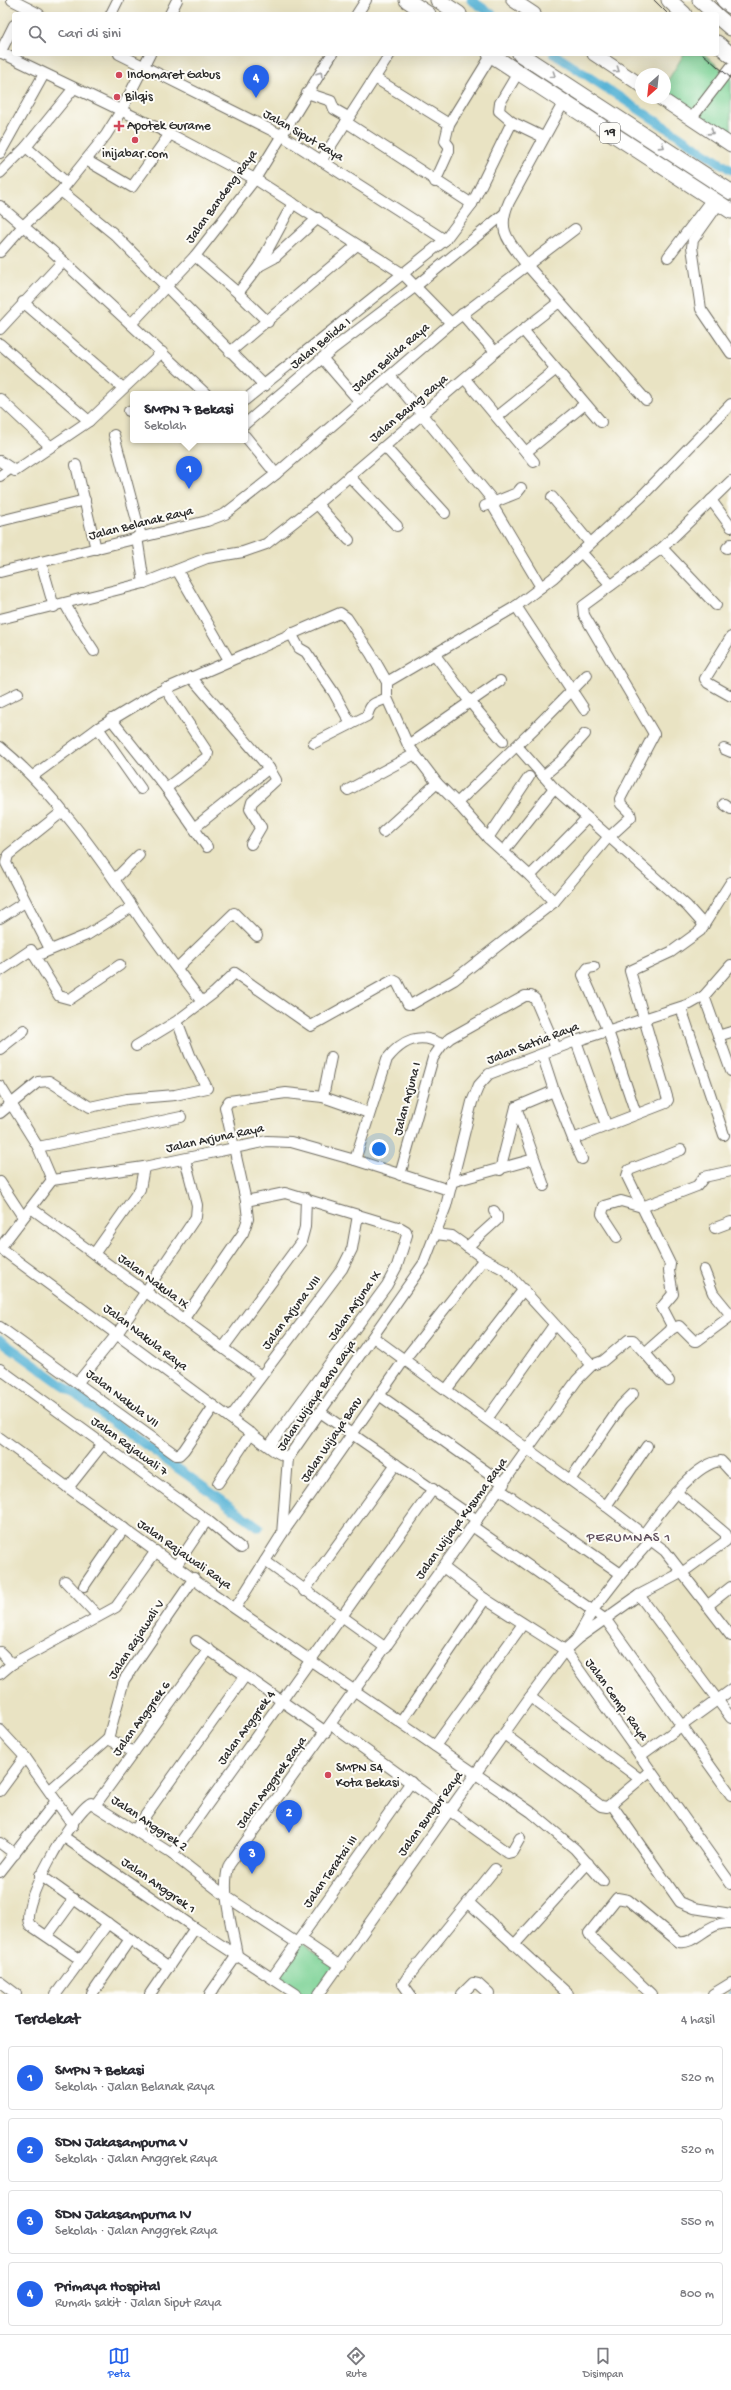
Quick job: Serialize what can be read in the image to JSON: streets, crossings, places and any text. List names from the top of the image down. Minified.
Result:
{"streets":{"highway":["19"],"street":["Jalan Siput Raya","Jalan Bandeng Raya","Jalan Belida I","Jalan Belida Raya","Jalan Baung Raya","Jalan Belanak Raya","Jalan Satria Raya","Jalan Arjuna I","Jalan Arjuna Raya","Jalan Nakula IX","Jalan Arjuna IX","Jalan Arjuna VIII","Jalan Nakula Raya","Jalan Wijaya Baru Raya","Jalan Nakula VII","Jalan Wijaya Baru","Jalan Rajawali 7","Jalan Wijaya Kusuma Raya","Jalan Rajawali Raya","Jalan Rajawali V","Jalan Cemp. Raya","Jalan Anggrek 6","Jalan Anggrek 4","Jalan Anggrek Raya","Jalan Bungur Raya","Jalan Anggrek 2","Jalan Teratai III","Jalan Anggrek 1"]},"crossings":[["Jalan Siput Raya","Jalan Bandeng Raya"],["Jalan Belida Raya","Jalan Belanak Raya"],["Jalan Satria Raya","Jalan Arjuna I"],["Jalan Satria Raya","Jalan Arjuna Raya"],["Jalan Satria Raya","Jalan Wijaya Baru Raya"],["Jalan Arjuna I","Jalan Arjuna Raya"],["Jalan Nakula IX","Jalan Arjuna VIII"],["Jalan Arjuna IX","Jalan Arjuna VIII"],["Jalan Arjuna IX","Jalan Nakula Raya"],["Jalan Arjuna IX","Jalan Wijaya Baru Raya"],["Jalan Arjuna VIII","Jalan Nakula Raya"],["Jalan Nakula Raya","Jalan Wijaya Baru Raya"],["Jalan Nakula Raya","Jalan Nakula VII"],["Jalan Wijaya Baru Raya","Jalan Wijaya Baru"],["Jalan Wijaya Baru Raya","Jalan Rajawali Raya"],["Jalan Wijaya Kusuma Raya","Jalan Rajawali Raya"],["Jalan Wijaya Kusuma Raya","Jalan Cemp. Raya"],["Jalan Wijaya Kusuma Raya","Jalan Anggrek Raya"],["Jalan Rajawali Raya","Jalan Rajawali V"],["Jalan Rajawali Raya","Jalan Anggrek 4"],["Jalan Rajawali Raya","Jalan Anggrek Raya"],["Jalan Rajawali Raya","Jalan Bungur Raya"],["Jalan Cemp. Raya","Jalan Bungur Raya"],["Jalan Anggrek 6","Jalan Anggrek 2"],["Jalan Anggrek 4","Jalan Anggrek 2"],["Jalan Anggrek Raya","Jalan Anggrek 2"],["Jalan Anggrek Raya","Jalan Anggrek 1"],["Jalan Bungur Raya","Jalan Anggrek 2"],["Jalan Anggrek 2","Jalan Teratai III"],["Jalan Anggrek 2","Jalan Anggrek 1"],["Jalan Teratai III","Jalan Anggrek 1"]],"districts":["PERUMNAS 1"],"places":{"other":["Indomaret Gabus","Bilqis","inijabar.com","SMPN 54 Kota Bekasi"],"health":["Apotek Gurame"]},"north":"bottom left","page":{"search":"Cari di sini","pins":["4","1","2","3"],"popup":["SMPN 7 Bekasi","Sekolah"],"heading":["Terdekat","4 hasil"],"list":[{"mark":"1","name":"SMPN 7 Bekasi","note":"Sekolah · Jalan Belanak Raya","value":"520 m"},{"mark":"2","name":"SDN Jakasampurna V","note":"Sekolah · Jalan Anggrek Raya","value":"520 m"},{"mark":"3","name":"SDN Jakasampurna IV","note":"Sekolah · Jalan Anggrek Raya","value":"550 m"},{"mark":"4","name":"Primaya Hospital","note":"Rumah sakit · Jalan Siput Raya","value":"800 m"}],"nav":["Peta","Rute","Disimpan"]}}
